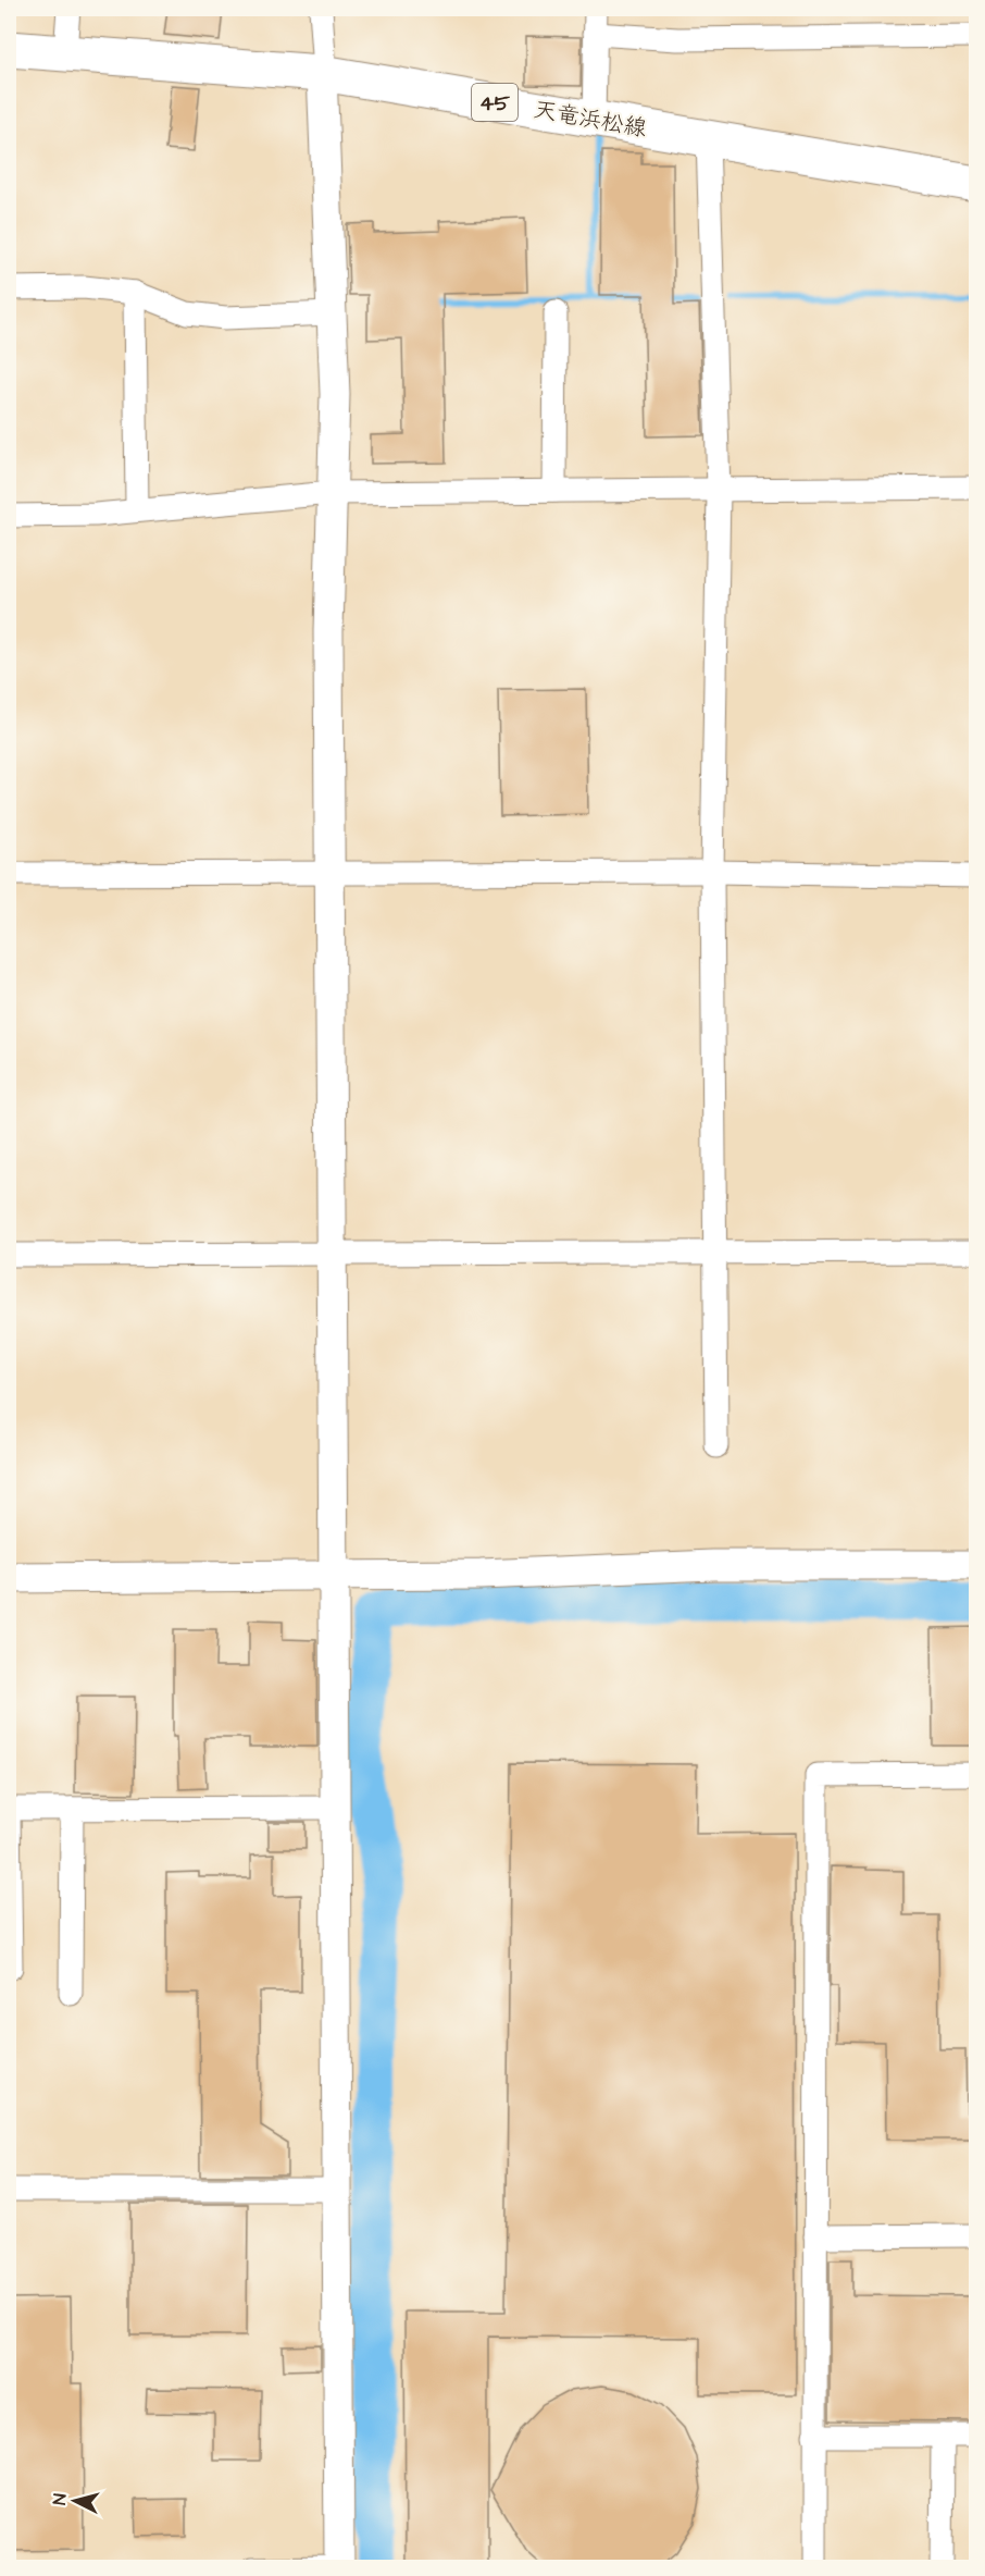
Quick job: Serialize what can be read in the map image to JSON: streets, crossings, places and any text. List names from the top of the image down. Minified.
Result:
{"streets":{"main road":["45","天竜浜松線"]},"north":"left"}
